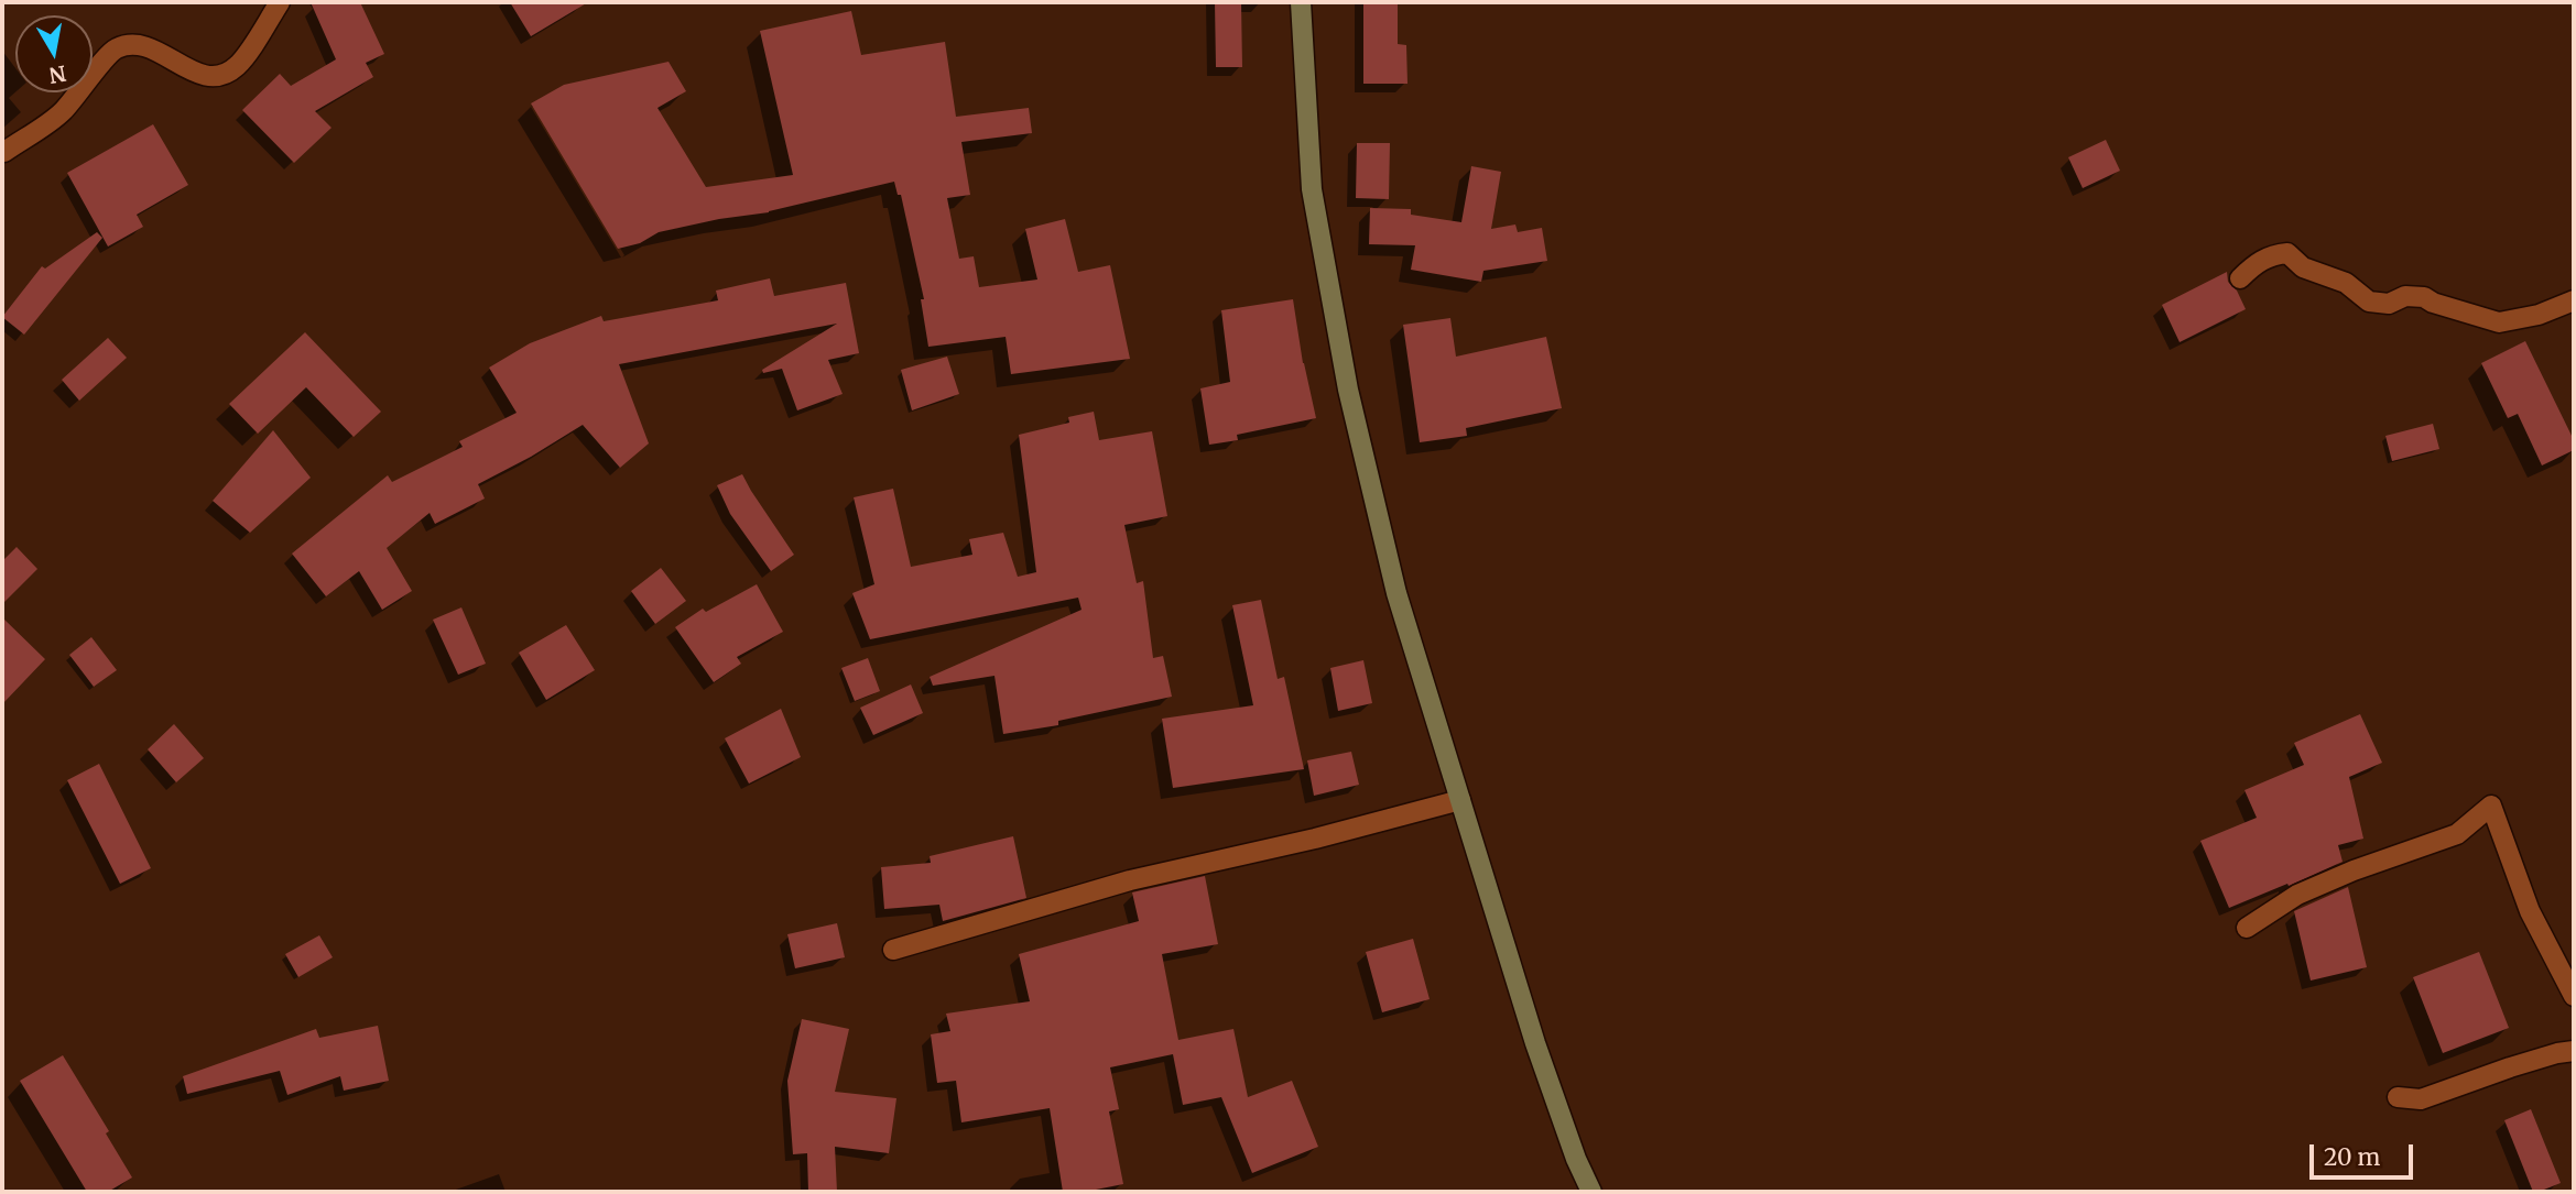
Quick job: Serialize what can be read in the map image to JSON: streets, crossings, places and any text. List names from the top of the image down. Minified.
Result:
{"scale_bar":"20 m","north":"bottom"}
